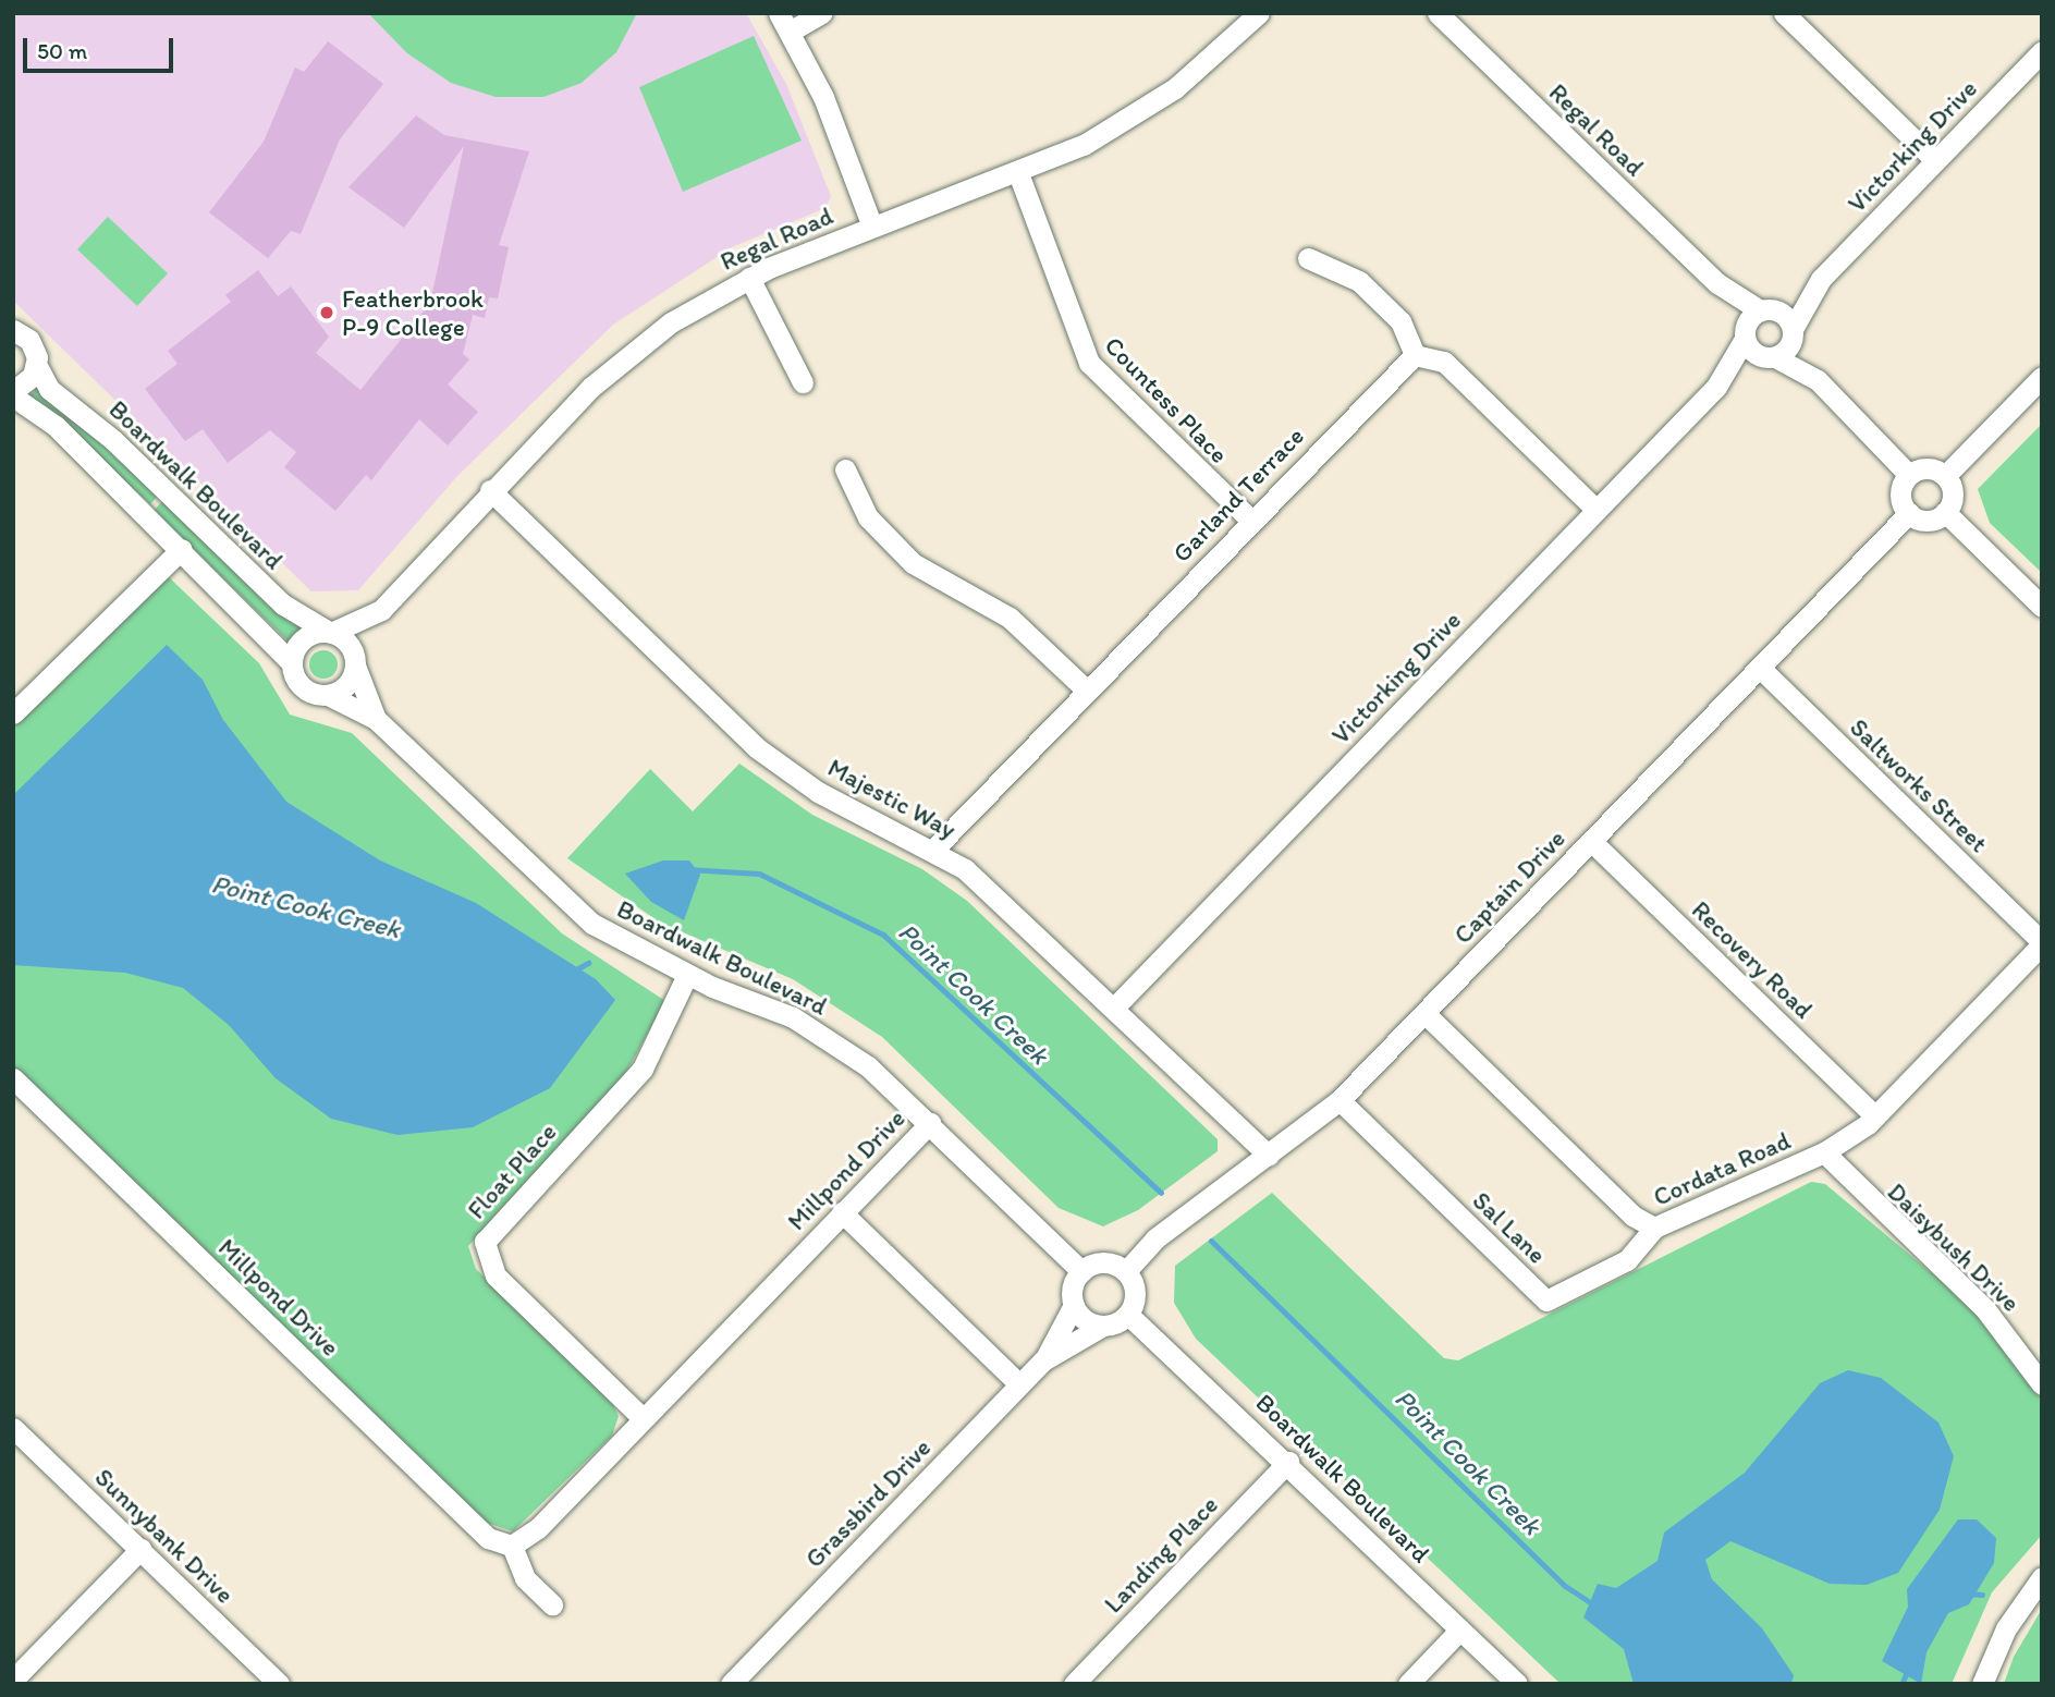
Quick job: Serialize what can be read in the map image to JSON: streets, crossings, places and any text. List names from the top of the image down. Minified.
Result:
{"streets":{"street":["Regal Road","Victorking Drive","Countess Place","Boardwalk Boulevard","Garland Terrace","Saltworks Street","Majestic Way","Captain Drive","Recovery Road","Cordata Road","Millpond Drive","Float Place","Sal Lane","Daisybush Drive","Grassbird Drive","Sunnybank Drive","Landing Place"]},"crossings":[["Regal Road","Victorking Drive"],["Regal Road","Countess Place"],["Regal Road","Boardwalk Boulevard"],["Regal Road","Majestic Way"],["Victorking Drive","Majestic Way"],["Countess Place","Garland Terrace"],["Boardwalk Boulevard","Captain Drive"],["Boardwalk Boulevard","Millpond Drive"],["Boardwalk Boulevard","Float Place"],["Boardwalk Boulevard","Grassbird Drive"],["Boardwalk Boulevard","Landing Place"],["Garland Terrace","Majestic Way"],["Saltworks Street","Captain Drive"],["Saltworks Street","Cordata Road"],["Majestic Way","Captain Drive"],["Captain Drive","Recovery Road"],["Captain Drive","Cordata Road"],["Captain Drive","Sal Lane"],["Captain Drive","Grassbird Drive"],["Recovery Road","Cordata Road"],["Cordata Road","Sal Lane"],["Cordata Road","Daisybush Drive"],["Millpond Drive","Float Place"]],"water":["Point Cook Creek"],"places":["Featherbrook P-9 College"],"scale_bar":"50 m"}
